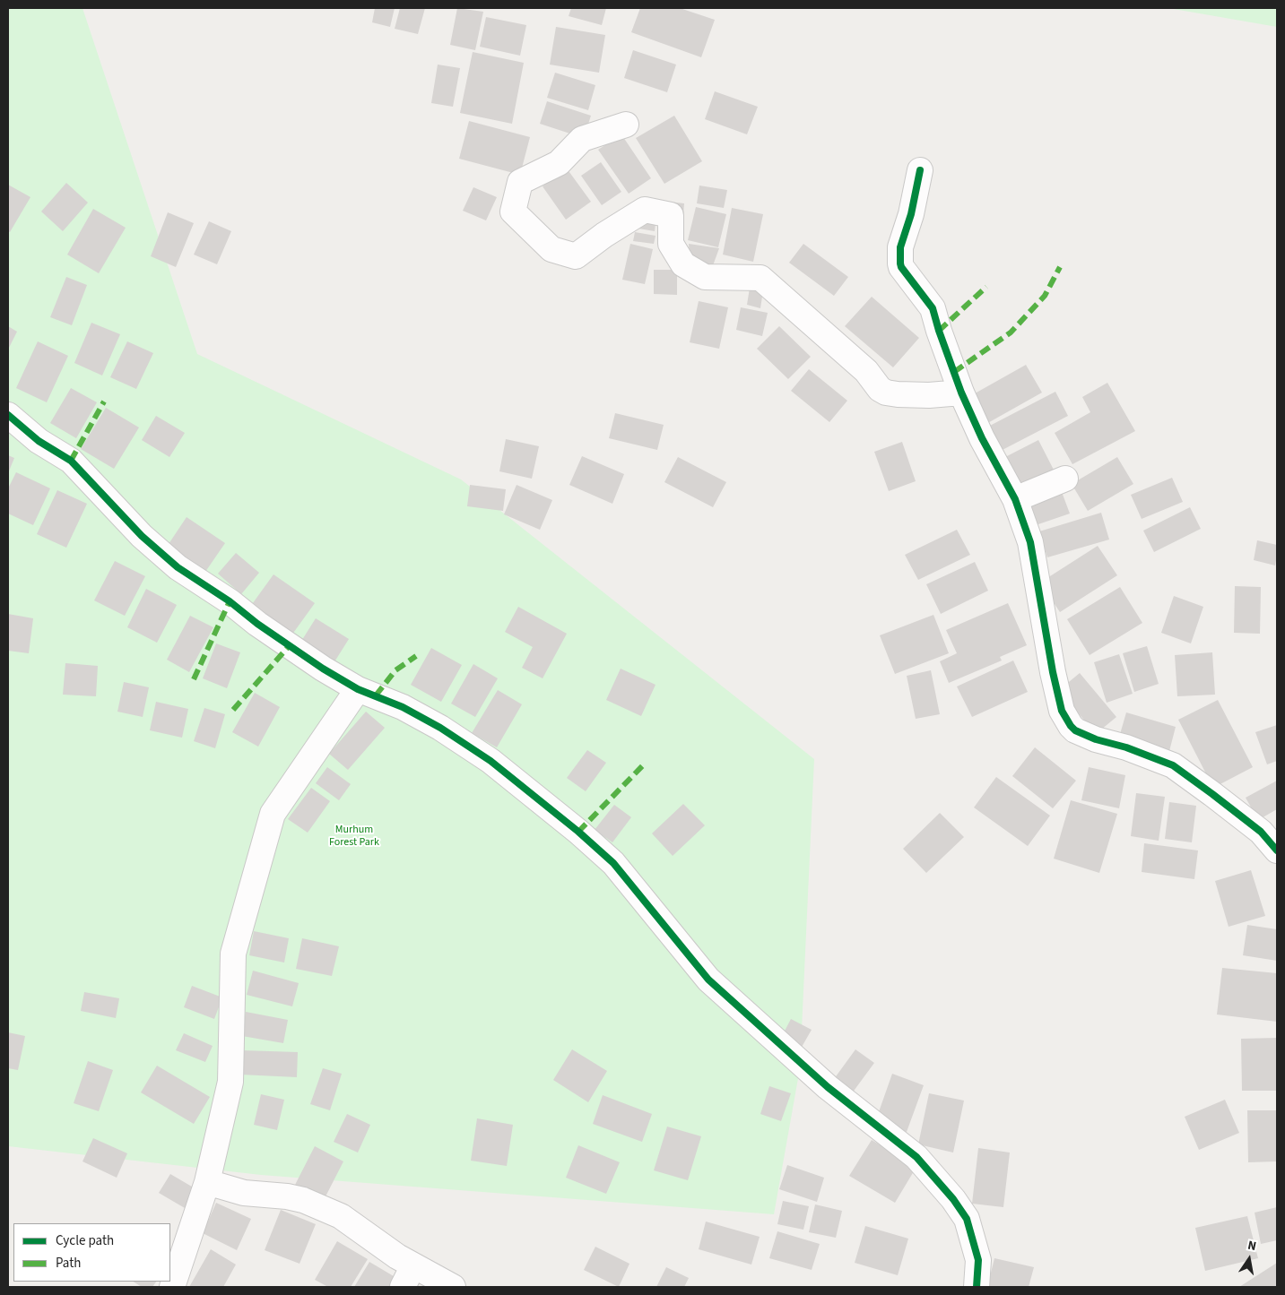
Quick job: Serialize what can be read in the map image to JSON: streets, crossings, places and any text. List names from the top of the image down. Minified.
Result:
{"parks":["Murhum Forest Park"],"legend":["Cycle path","Path"],"north":"top"}
